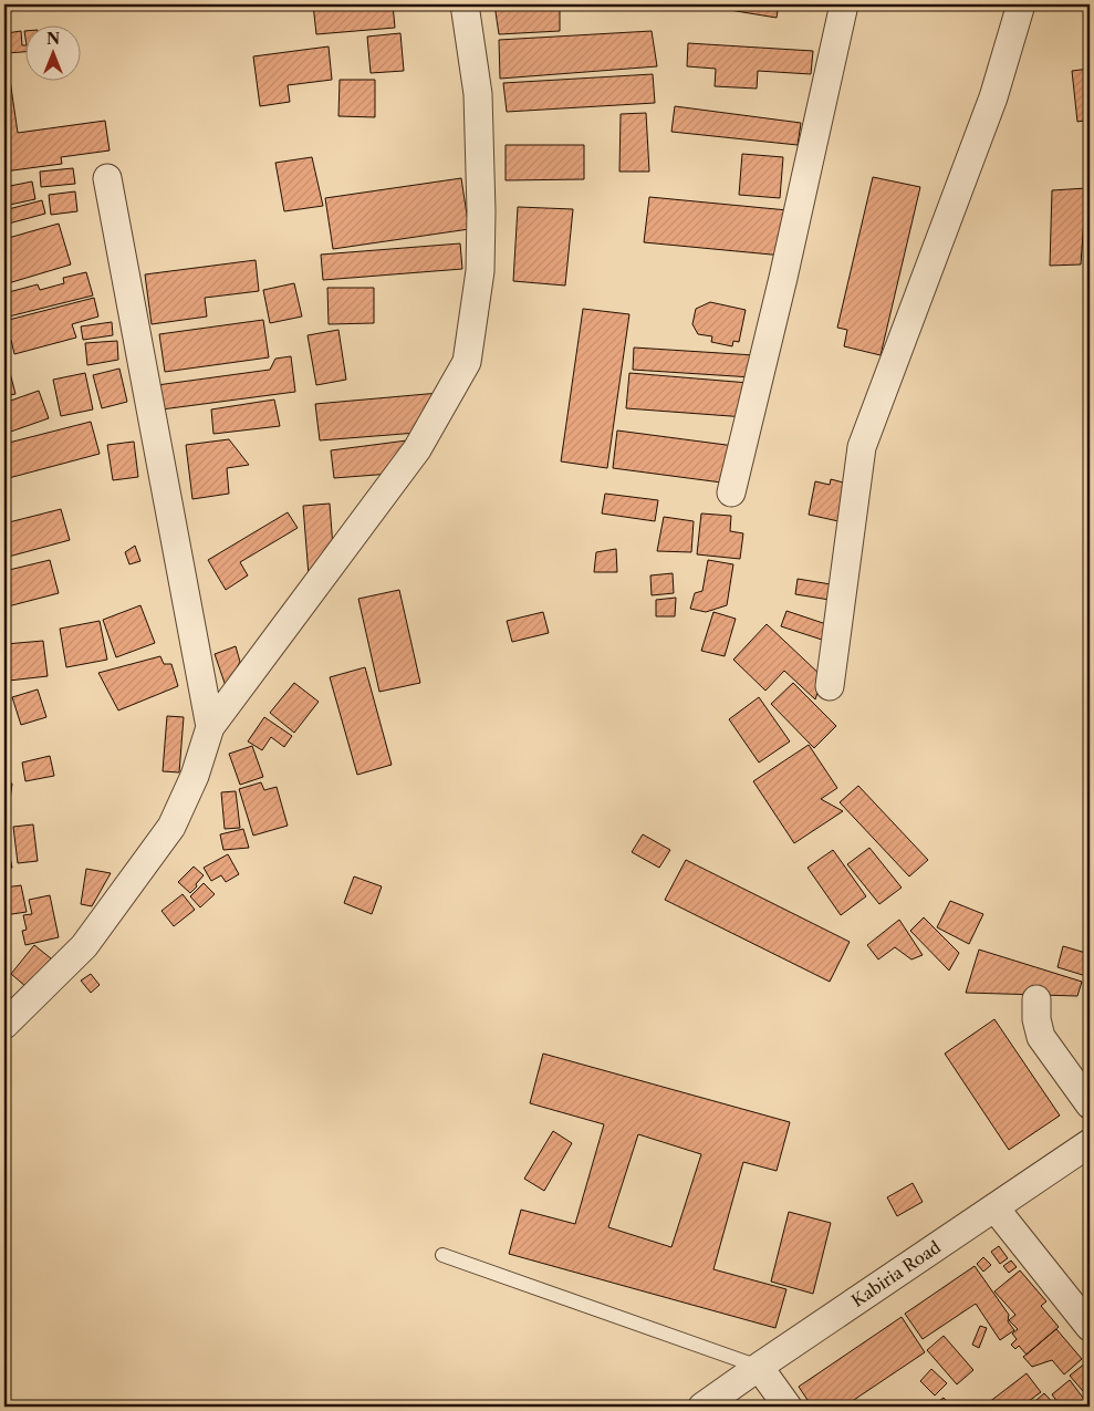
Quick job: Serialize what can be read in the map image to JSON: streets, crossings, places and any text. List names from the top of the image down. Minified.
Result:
{"streets":{"street":["Kabiria Road"]},"north":"top"}
